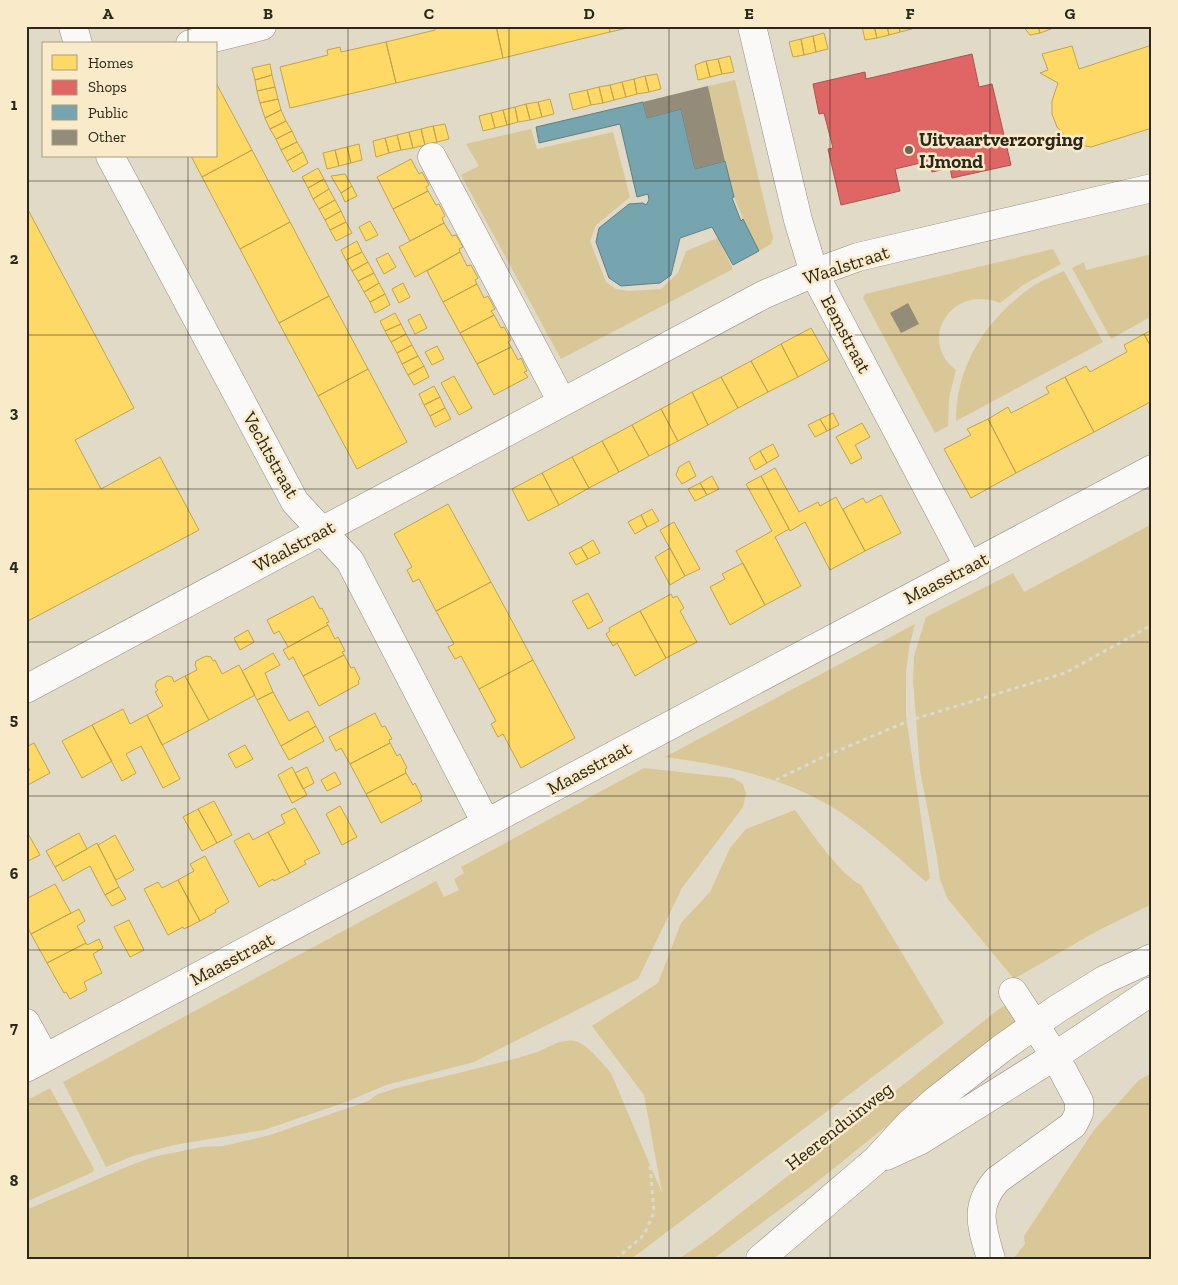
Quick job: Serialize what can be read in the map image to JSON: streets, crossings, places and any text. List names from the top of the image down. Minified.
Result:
{"streets":{"street":["Waalstraat","Eemstraat","Vechtstraat","Maasstraat"],"path":["Heerenduinweg"]},"crossings":[["Waalstraat","Eemstraat"],["Waalstraat","Vechtstraat"],["Eemstraat","Maasstraat"],["Vechtstraat","Maasstraat"]],"places":["Uitvaartverzorging IJmond"],"legend":["Homes","Shops","Public","Other"],"grid":{"columns":["A","B","C","D","E","F","G"],"rows":["1","2","3","4","5","6","7","8"]}}
